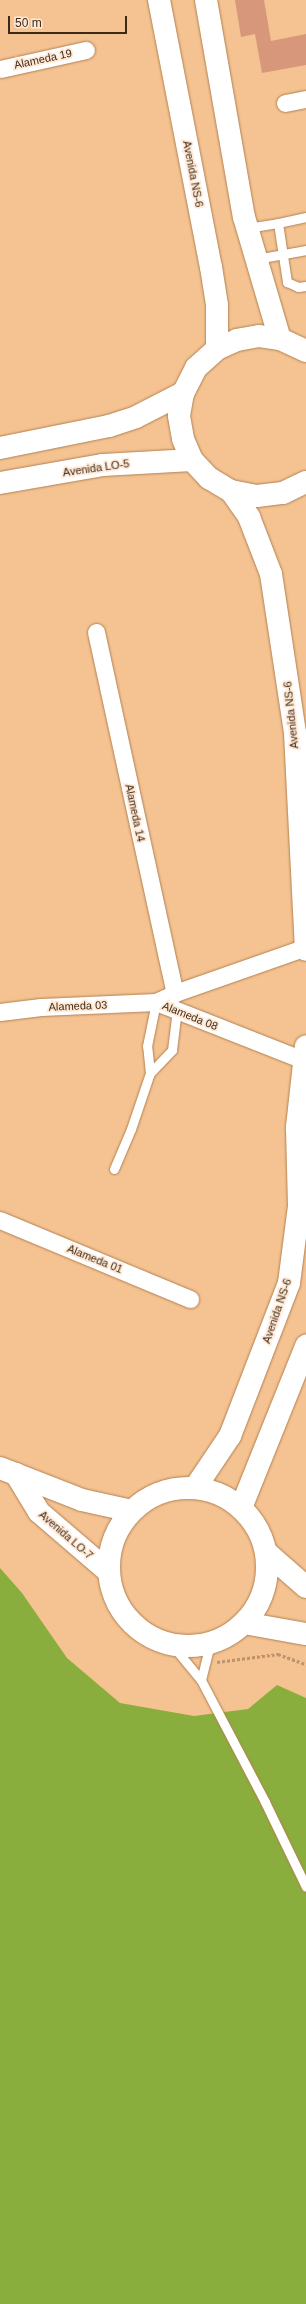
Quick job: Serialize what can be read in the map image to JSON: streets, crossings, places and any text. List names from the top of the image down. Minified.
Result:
{"streets":{"street":["Alameda 19","Avenida NS-6","Avenida LO-5","Alameda 14","Alameda 03","Alameda 08","Alameda 01","Avenida LO-7"]},"crossings":[["Avenida NS-6","Alameda 08"],["Alameda 14","Alameda 08"],["Alameda 03","Alameda 08"]],"scale_bar":"50 m"}
